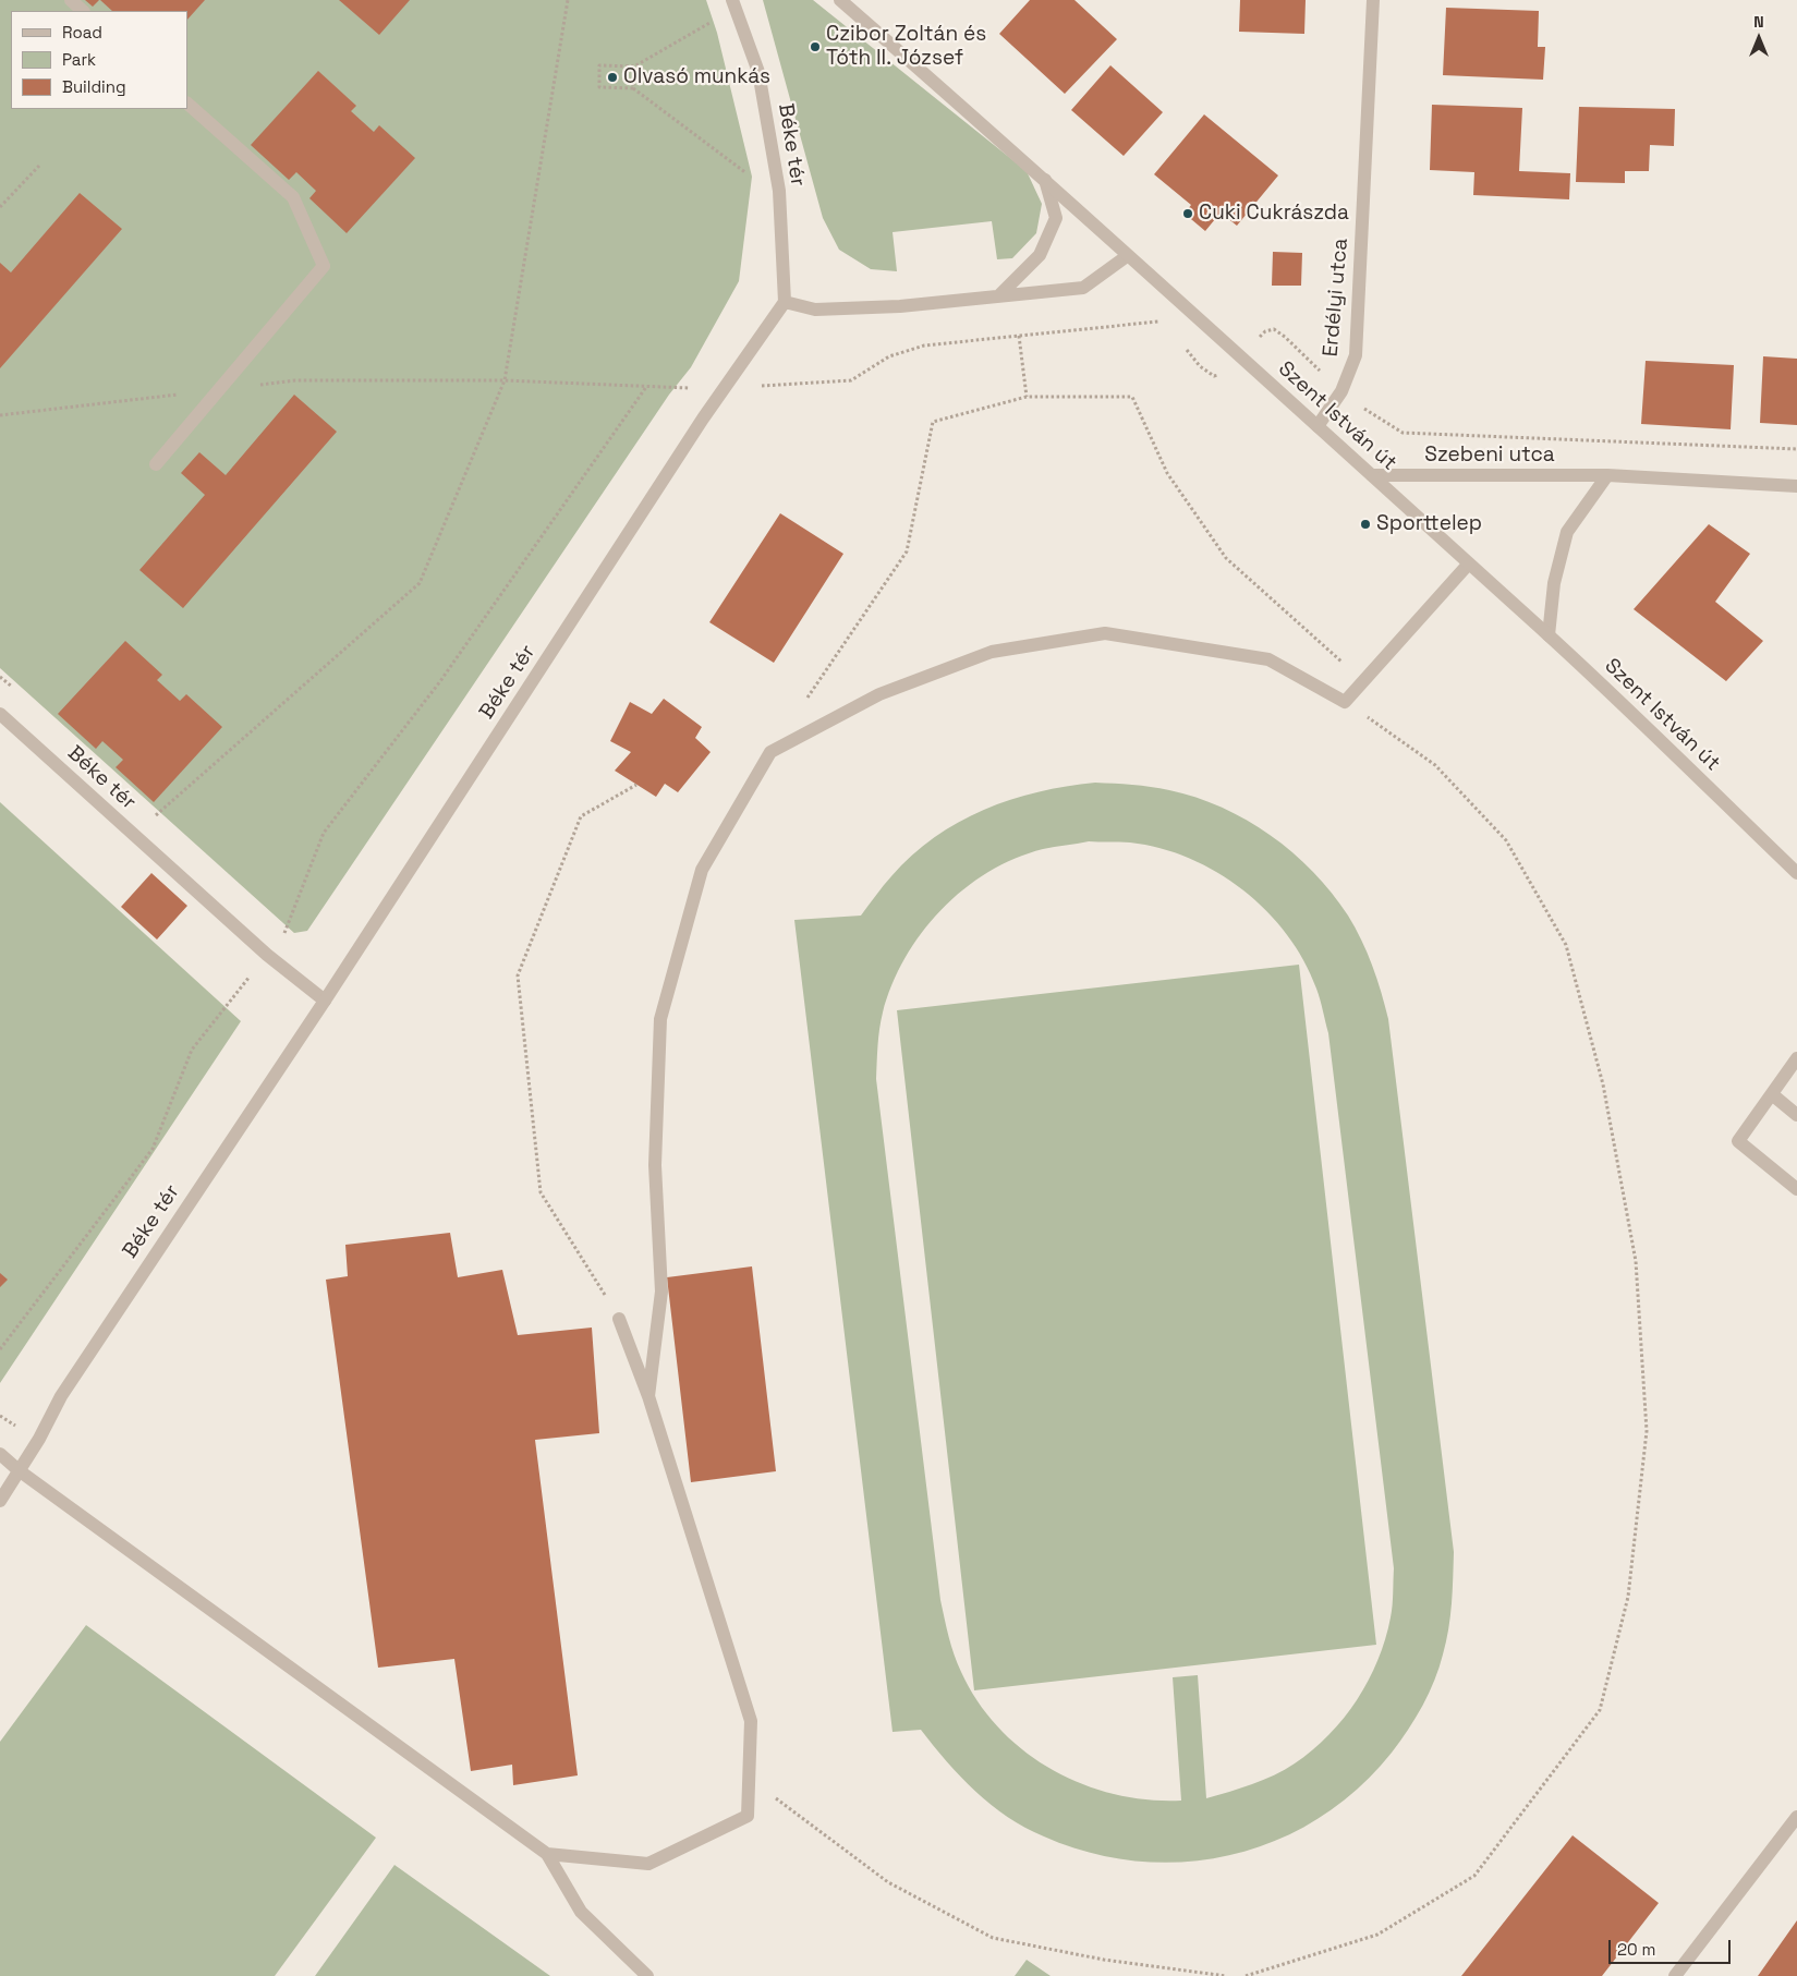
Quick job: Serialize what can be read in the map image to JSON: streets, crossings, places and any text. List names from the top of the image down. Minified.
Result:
{"streets":{"street":["Béke tér","Erdélyi utca","Szent István út","Szebeni utca"]},"crossings":[["Erdélyi utca","Szent István út"],["Szent István út","Szebeni utca"]],"places":["Czibor Zoltán és Tóth II. József","Olvasó munkás","Cuki Cukrászda","Sporttelep"],"legend":["Road","Park","Building"],"scale_bar":"20 m","north":"top"}
